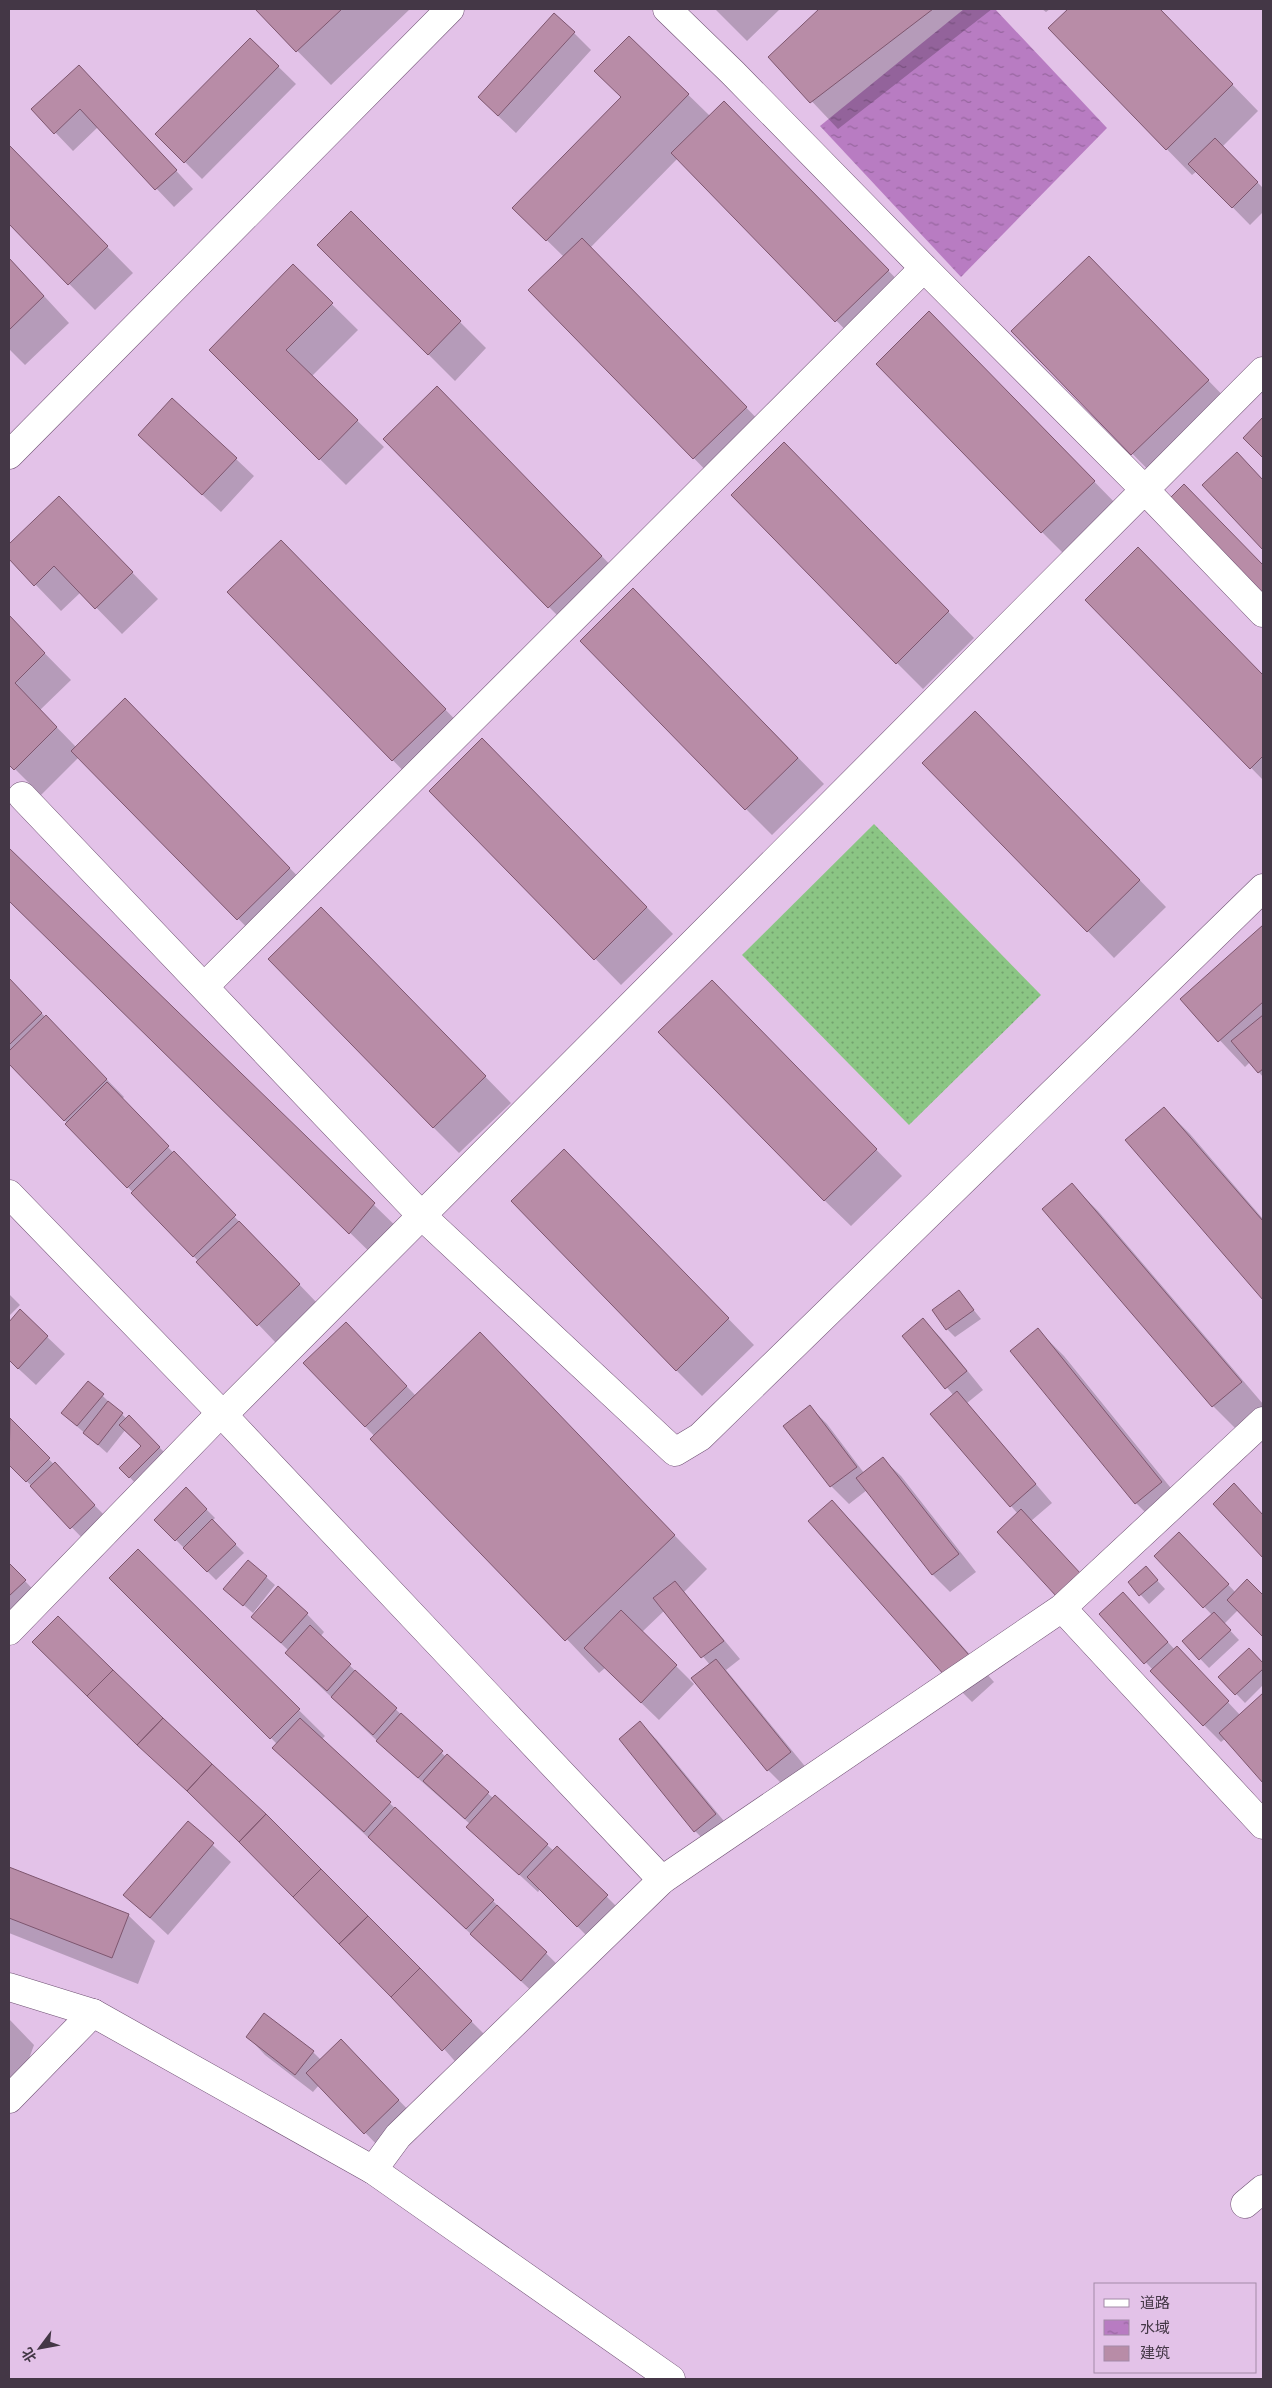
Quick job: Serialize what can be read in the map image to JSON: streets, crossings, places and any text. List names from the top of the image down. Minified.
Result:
{"legend":["道路","水域","建筑"],"north":"bottom left"}
